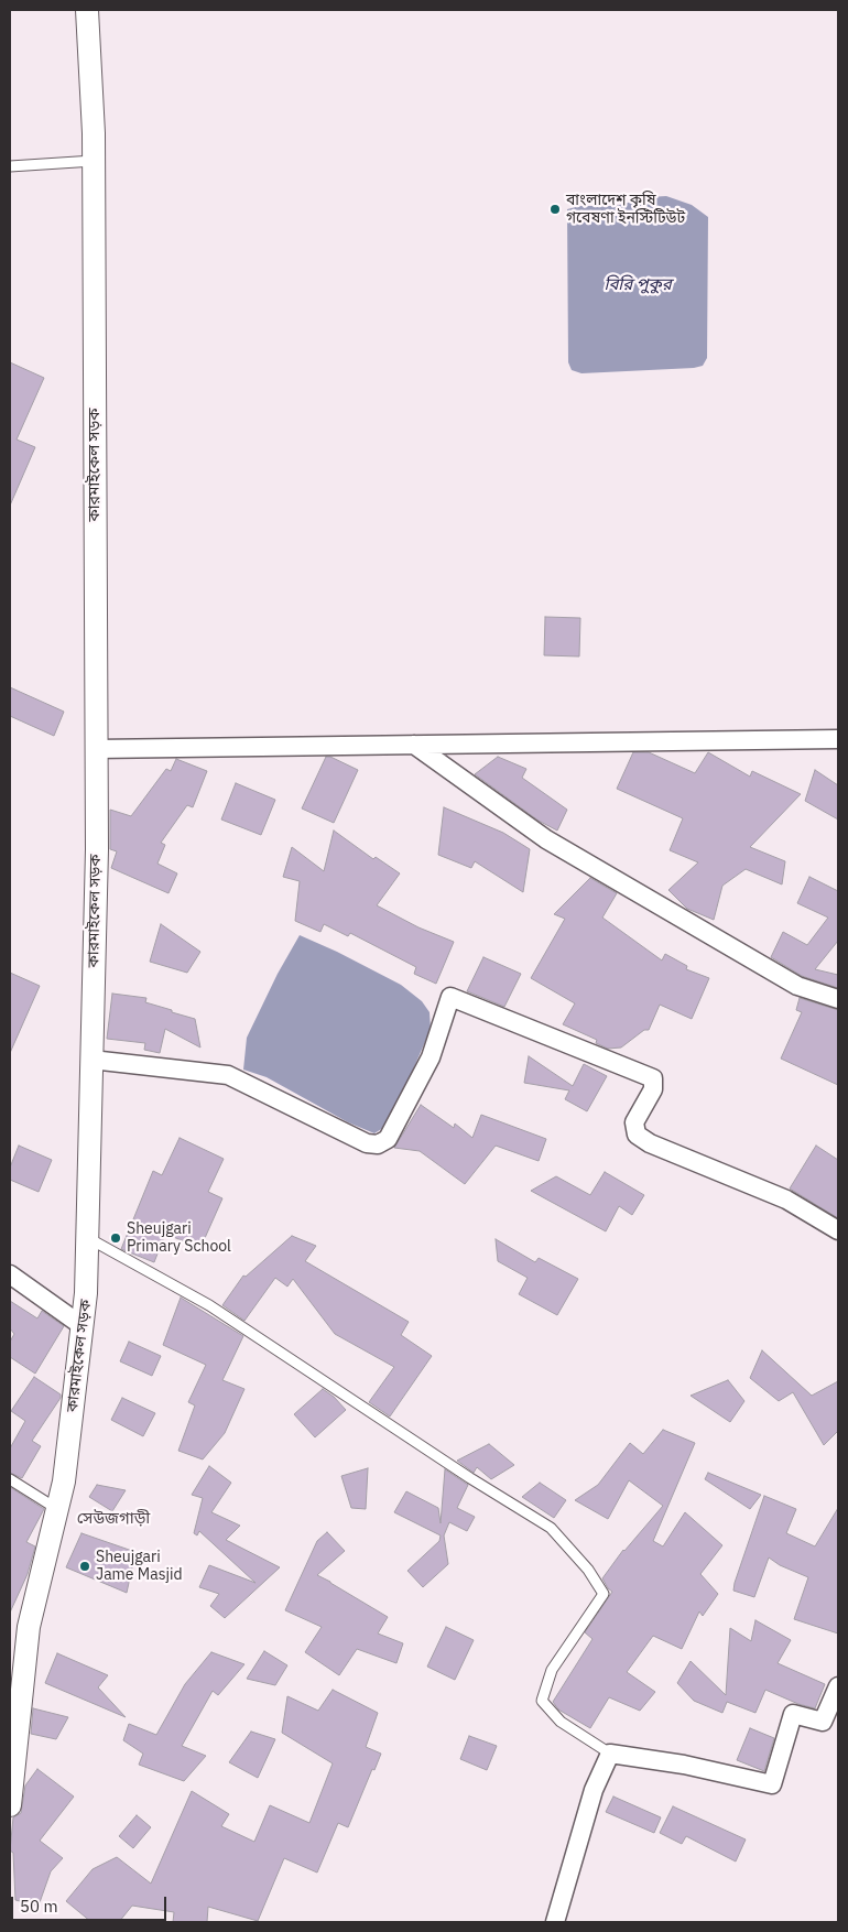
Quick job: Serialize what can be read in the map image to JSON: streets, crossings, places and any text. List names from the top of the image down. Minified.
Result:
{"streets":{"street":["কারমাইকেল সড়ক"]},"districts":["সেউজগাড়ী"],"water":["বিরি পুকুর"],"places":["বাংলাদেশ কৃষি গবেষণা ইনস্টিটিউট","Sheujgari Primary School","Sheujgari Jame Masjid"],"scale_bar":"50 m"}
